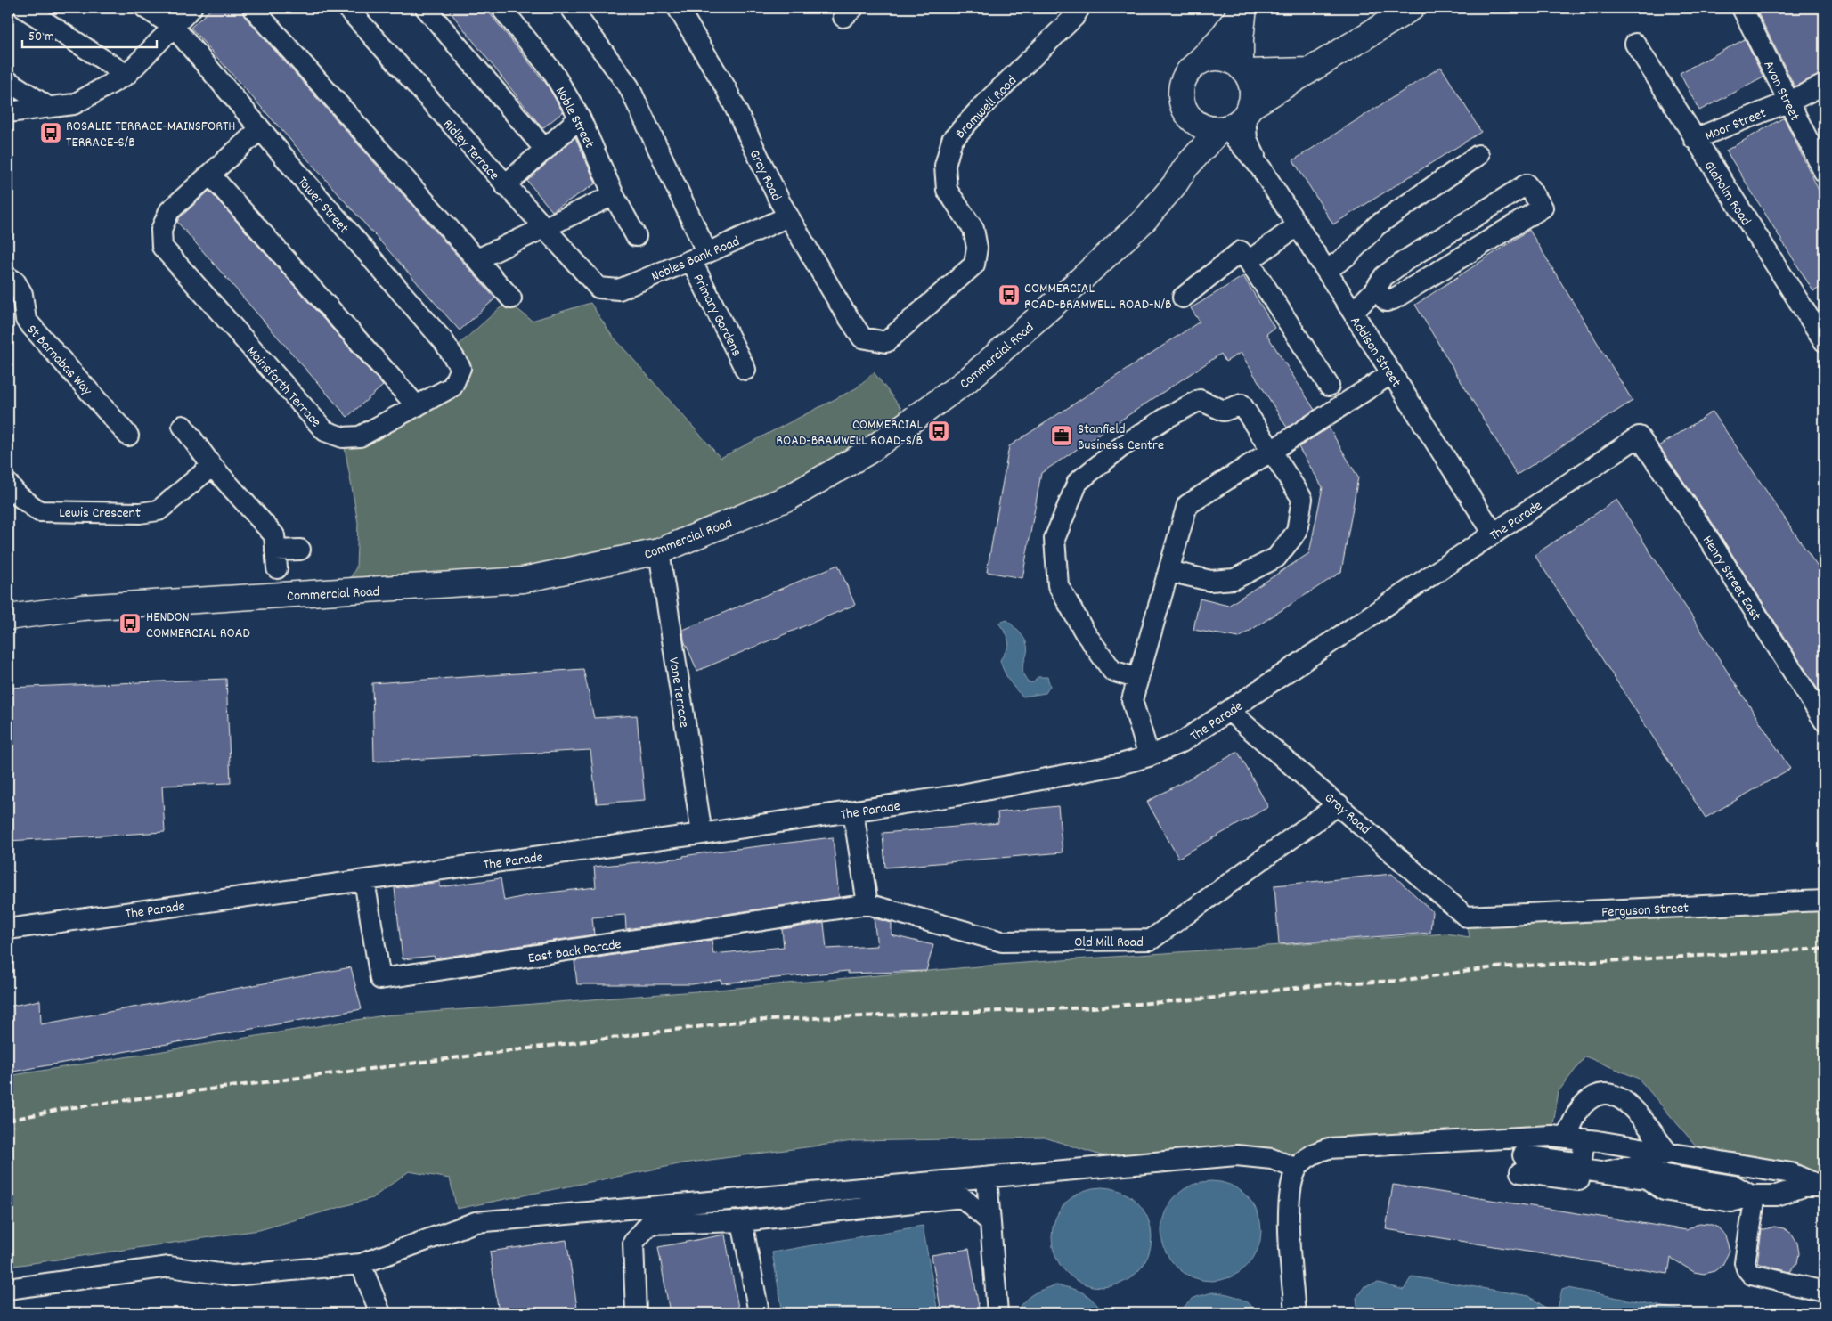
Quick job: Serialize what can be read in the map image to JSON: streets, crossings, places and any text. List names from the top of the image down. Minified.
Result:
{"streets":{"main road":["Commercial Road"],"street":["Avon Street","Bramwell Road","Noble Street","Moor Street","Ridley Terrace","Gray Road","Glaholm Road","Tower Street","Nobles Bank Road","Primary Gardens","Addison Street","St Barnabas Way","Mainsforth Terrace","Lewis Crescent","The Parade","Henry Street East","Vane Terrace","Ferguson Street","Old Mill Road","East Back Parade"]},"crossings":[["Avon Street","Moor Street"],["Bramwell Road","Gray Road"],["Moor Street","Glaholm Road"],["Ridley Terrace","Nobles Bank Road"],["Gray Road","Nobles Bank Road"],["Gray Road","The Parade"],["Gray Road","Ferguson Street"],["Gray Road","Old Mill Road"],["Tower Street","Mainsforth Terrace"],["Nobles Bank Road","Primary Gardens"],["Addison Street","Commercial Road"],["Addison Street","The Parade"],["Commercial Road","Vane Terrace"],["The Parade","Henry Street East"],["The Parade","Vane Terrace"],["The Parade","East Back Parade"],["Old Mill Road","East Back Parade"]],"places":{"bus stop":["ROSALIE TERRACE-MAINSFORTH TERRACE-S/B","COMMERCIAL ROAD-BRAMWELL ROAD-N/B","COMMERCIAL ROAD-BRAMWELL ROAD-S/B","HENDON COMMERCIAL ROAD"],"office":["Stanfield Business Centre"]},"scale_bar":"50 m"}
